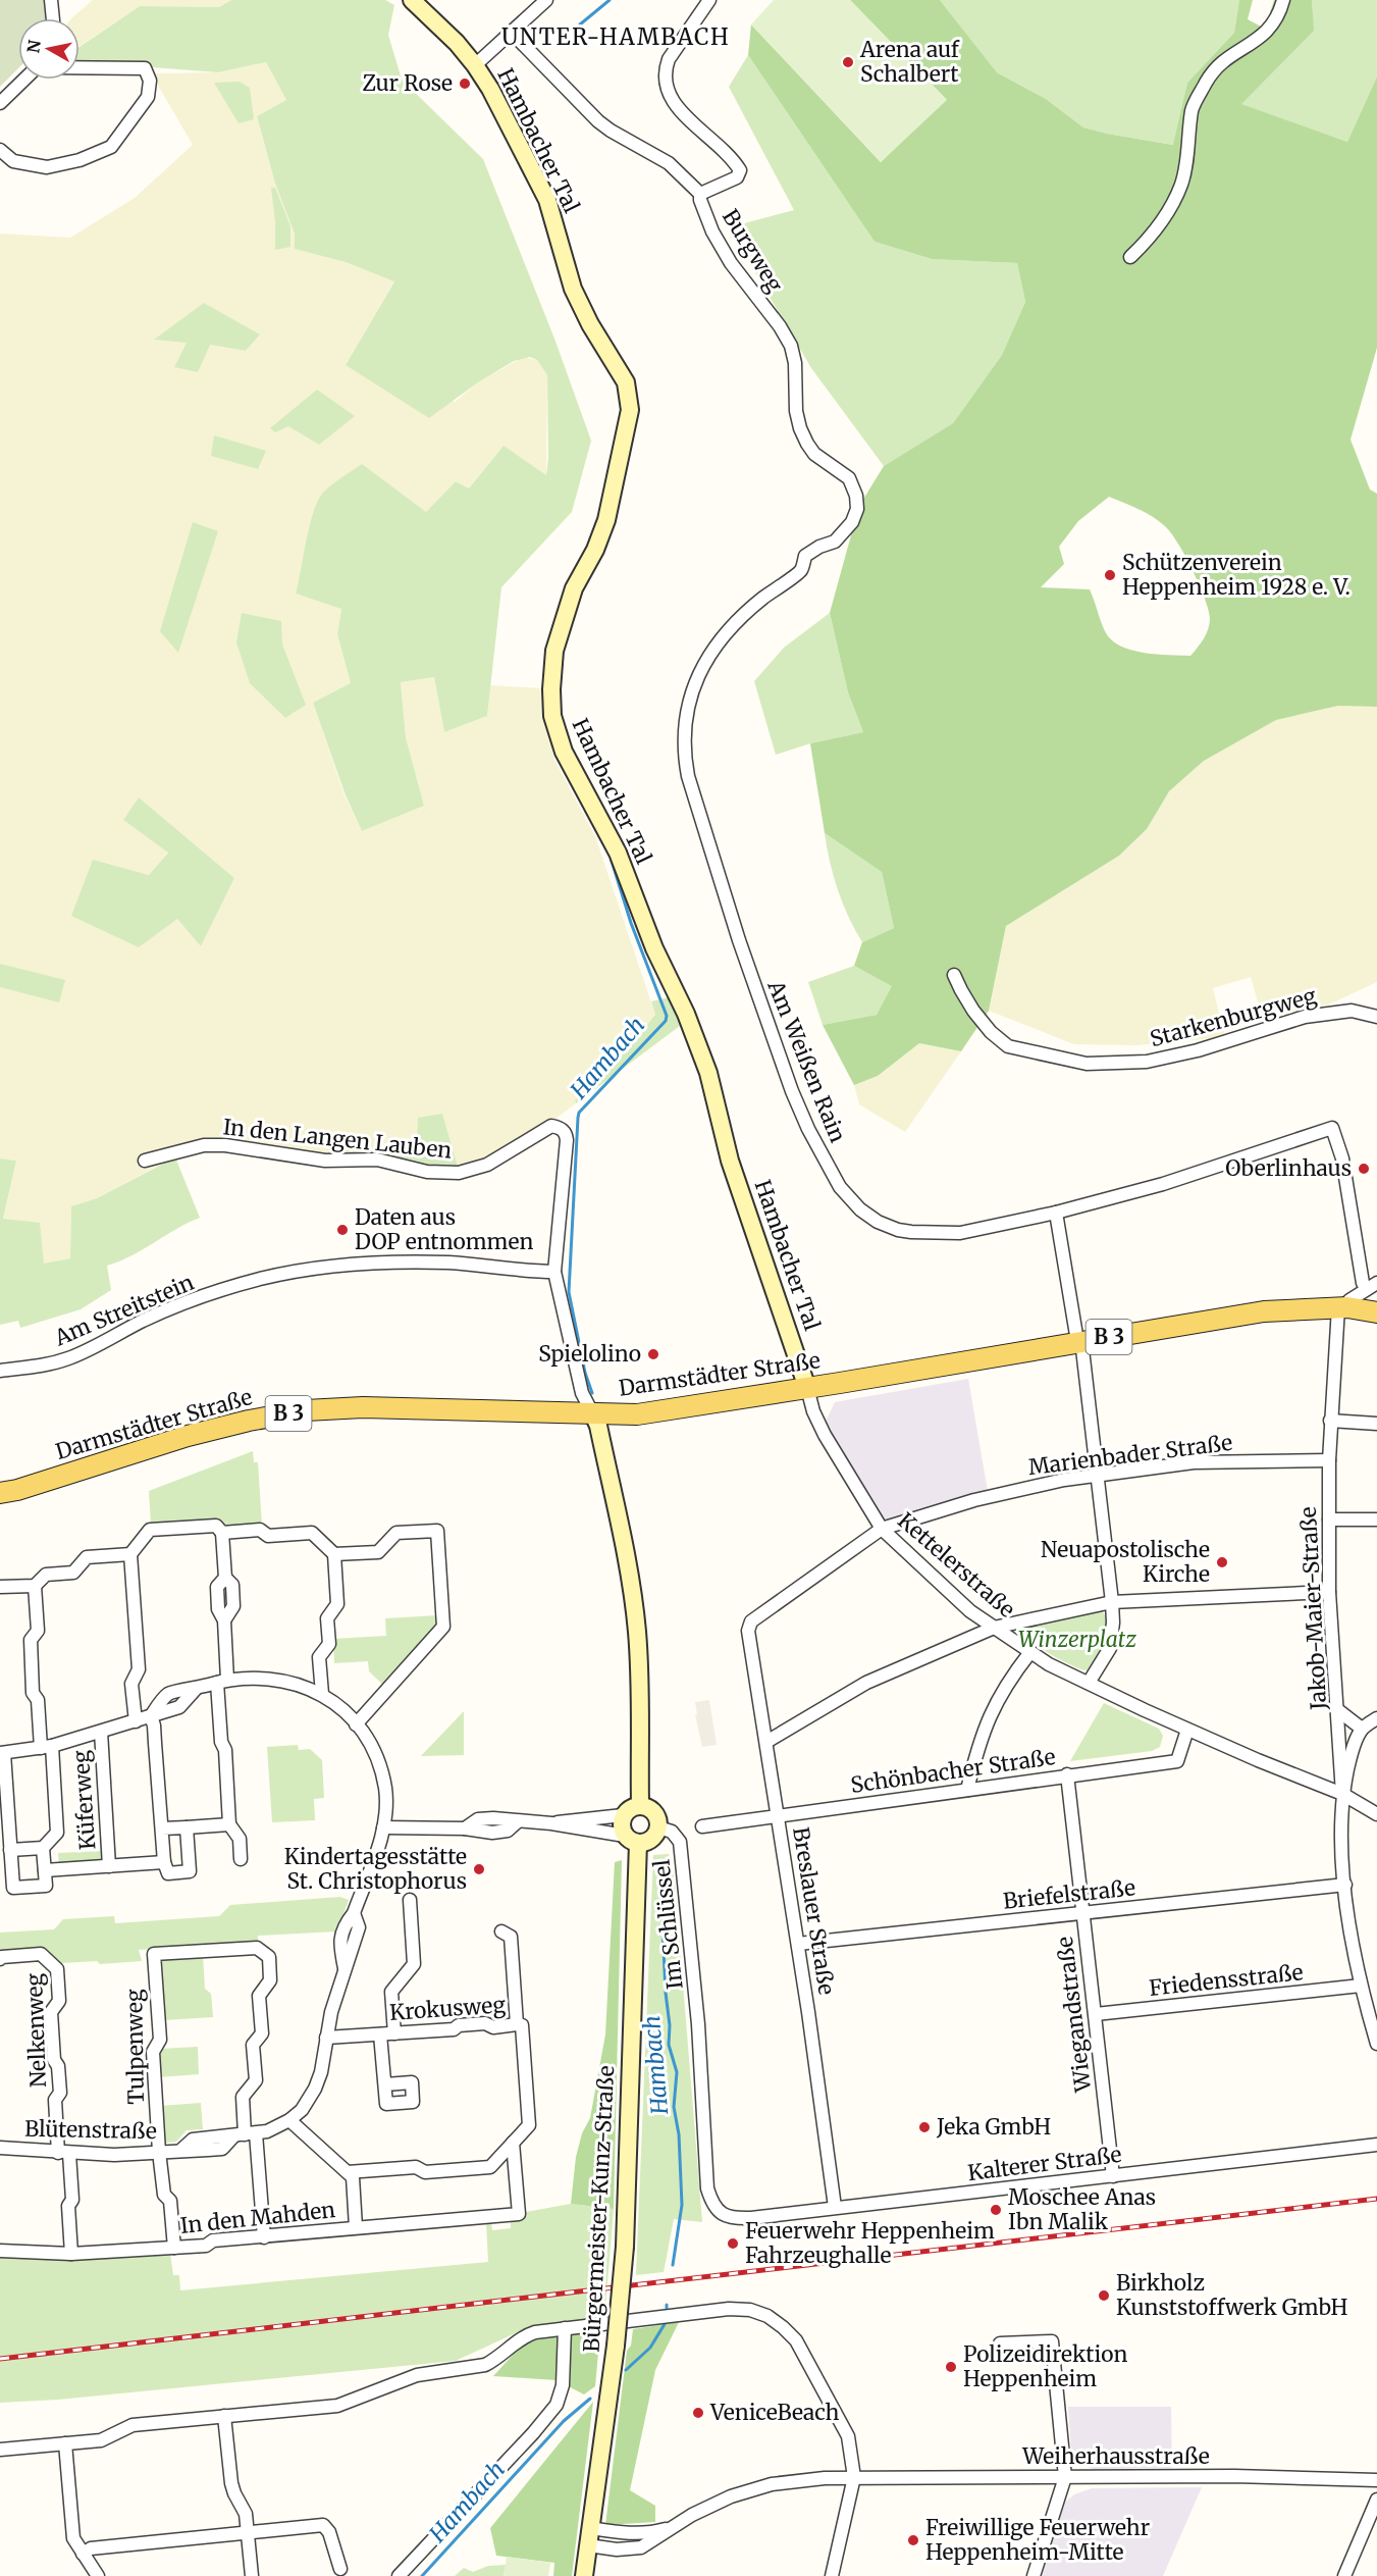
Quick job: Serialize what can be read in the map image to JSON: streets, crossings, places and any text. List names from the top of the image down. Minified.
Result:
{"streets":{"main road":["B 3","Darmstädter Straße"],"street":["Hambacher Tal","Burgweg","Starkenburgweg","Am Weißen Rain","In den Langen Lauben","Am Streitstein","Marienbader Straße","Kettelerstraße","Jakob-Maier-Straße","Schönbacher Straße","Küferweg","Briefelstraße","Breslauer Straße","Im Schlüssel","Friedensstraße","Krokusweg","Wiegandstraße","Nelkenweg","Tulpenweg","Blütenstraße","Kalterer Straße","Bürgermeister-Kunz-Straße","In den Mahden","Weiherhausstraße"]},"crossings":[["Hambacher Tal","Darmstädter Straße"],["Hambacher Tal","Kettelerstraße"],["Burgweg","Am Weißen Rain"],["In den Langen Lauben","Am Streitstein"],["Darmstädter Straße","Kettelerstraße"],["Darmstädter Straße","Jakob-Maier-Straße"],["Marienbader Straße","Kettelerstraße"],["Marienbader Straße","Jakob-Maier-Straße"],["Marienbader Straße","Breslauer Straße"],["Kettelerstraße","Jakob-Maier-Straße"],["Kettelerstraße","Schönbacher Straße"],["Schönbacher Straße","Breslauer Straße"],["Schönbacher Straße","Wiegandstraße"],["Briefelstraße","Breslauer Straße"],["Briefelstraße","Wiegandstraße"],["Breslauer Straße","Kalterer Straße"],["Im Schlüssel","Kalterer Straße"],["Im Schlüssel","Bürgermeister-Kunz-Straße"],["Friedensstraße","Wiegandstraße"],["Krokusweg","Blütenstraße"],["Wiegandstraße","Kalterer Straße"],["Nelkenweg","Blütenstraße"],["Tulpenweg","Blütenstraße"],["Bürgermeister-Kunz-Straße","Weiherhausstraße"]],"districts":["UNTER-HAMBACH"],"water":["Hambach"],"parks":["Winzerplatz"],"places":["Arena auf Schalbert","Zur Rose","Schützenverein Heppenheim 1928 e. V.","Oberlinhaus","Daten aus DOP entnommen","Spielolino","Neuapostolische Kirche","Kindertagesstätte St. Christophorus","Jeka GmbH","Moschee Anas Ibn Malik","Feuerwehr Heppenheim Fahrzeughalle","Birkholz Kunststoffwerk GmbH","Polizeidirektion Heppenheim","VeniceBeach","Freiwillige Feuerwehr Heppenheim-Mitte"],"north":"left"}
